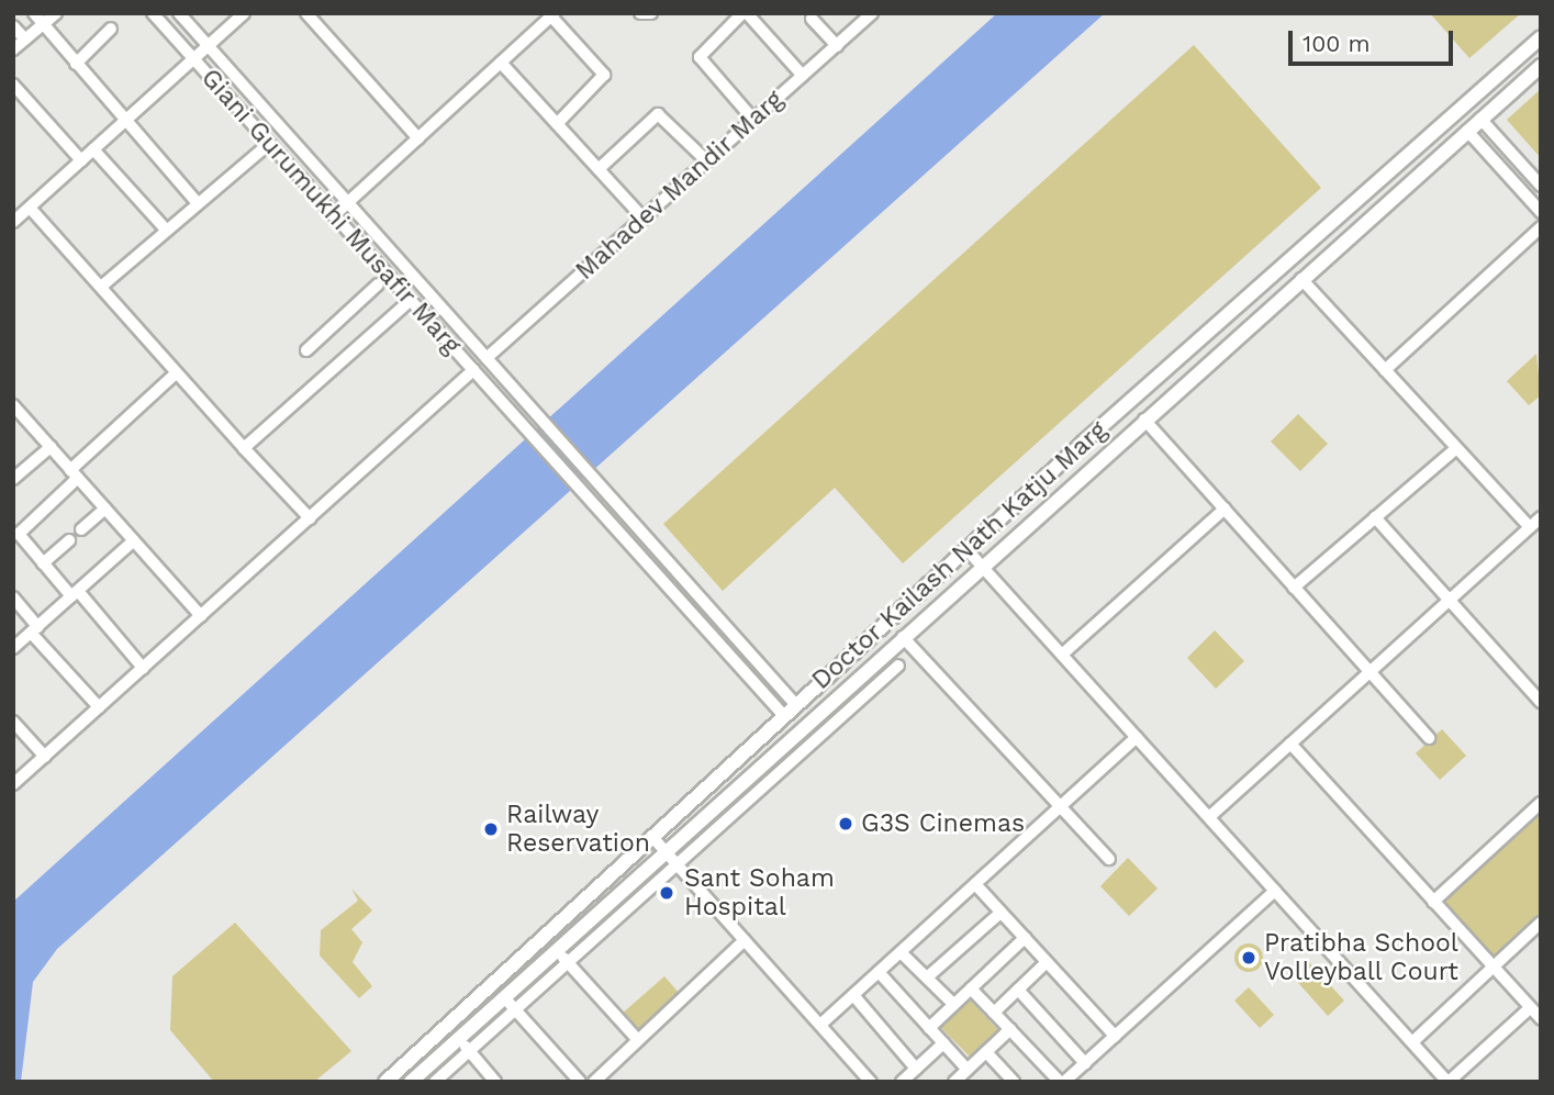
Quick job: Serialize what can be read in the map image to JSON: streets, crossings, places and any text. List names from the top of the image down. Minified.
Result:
{"streets":{"main road":["Doctor Kailash Nath Katju Marg"],"street":["Mahadev Mandir Marg","Giani Gurumukhi Musafir Marg"]},"crossings":[["Mahadev Mandir Marg","Giani Gurumukhi Musafir Marg"],["Giani Gurumukhi Musafir Marg","Doctor Kailash Nath Katju Marg"]],"places":["G3S Cinemas","Railway Reservation","Sant Soham Hospital","Pratibha School Volleyball Court"],"scale_bar":"100 m"}
